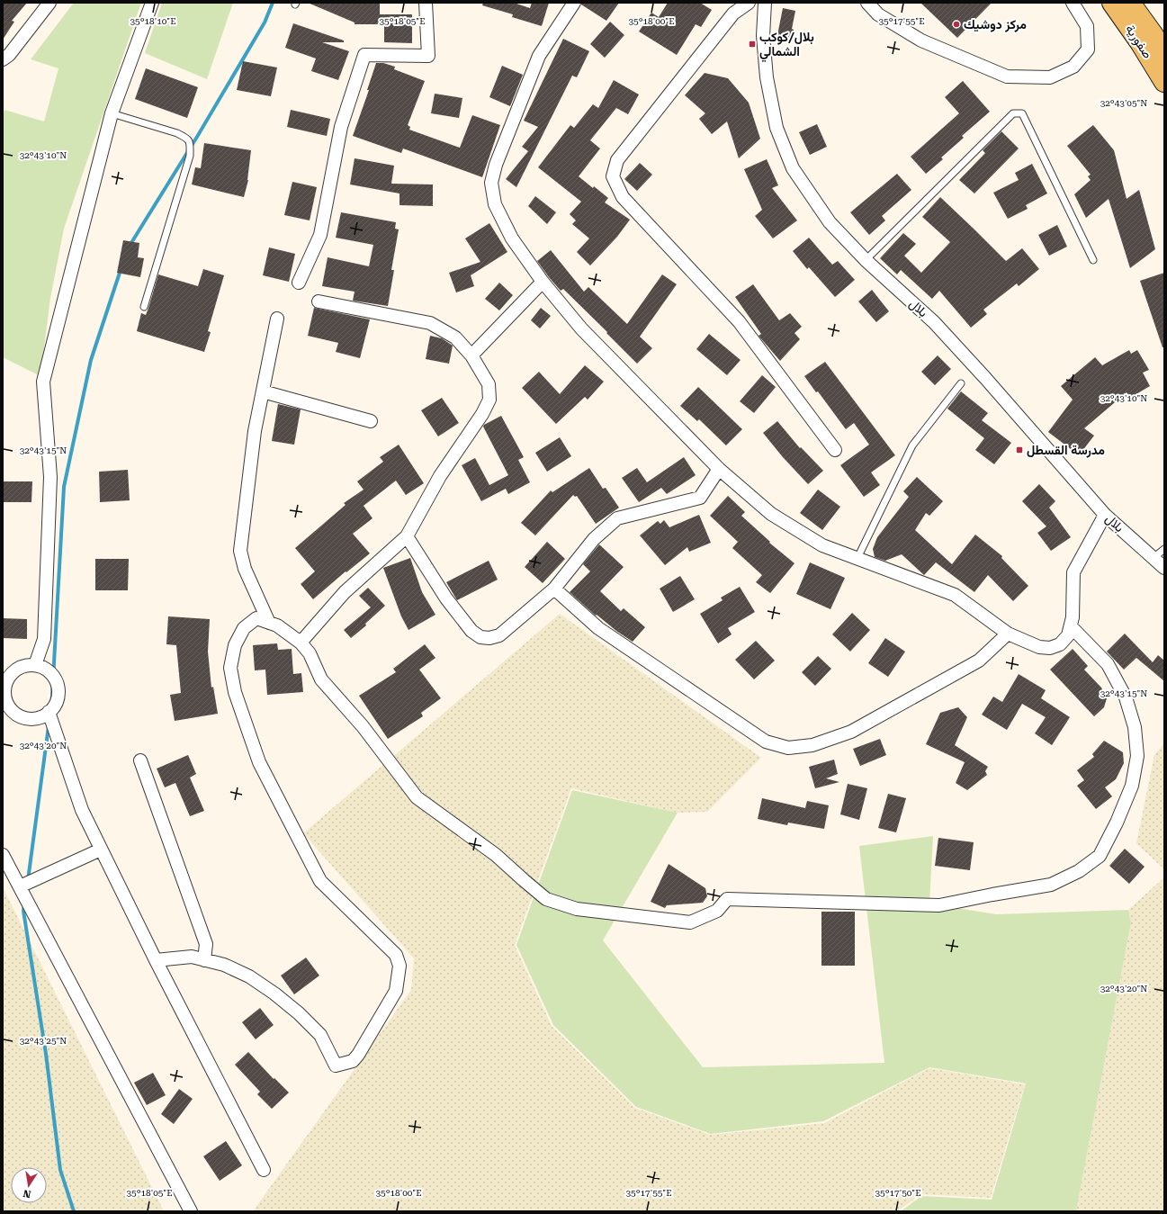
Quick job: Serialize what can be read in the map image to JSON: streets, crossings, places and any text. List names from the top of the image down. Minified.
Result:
{"streets":{"main road":["صفورية"],"street":["بلال"]},"places":{"other":["مركز دوشيك"],"transit":["بلال/كوكب الشمالي","مدرسة القسطل"]},"north":"bottom","coordinates":["35°18'10\"E","35°18'05\"E","35°18'00\"E","35°17'55\"E","32°43'05\"N","32°43'10\"N","32°43'15\"N","32°43'20\"N","32°43'25\"N","35°17'50\"E"]}
